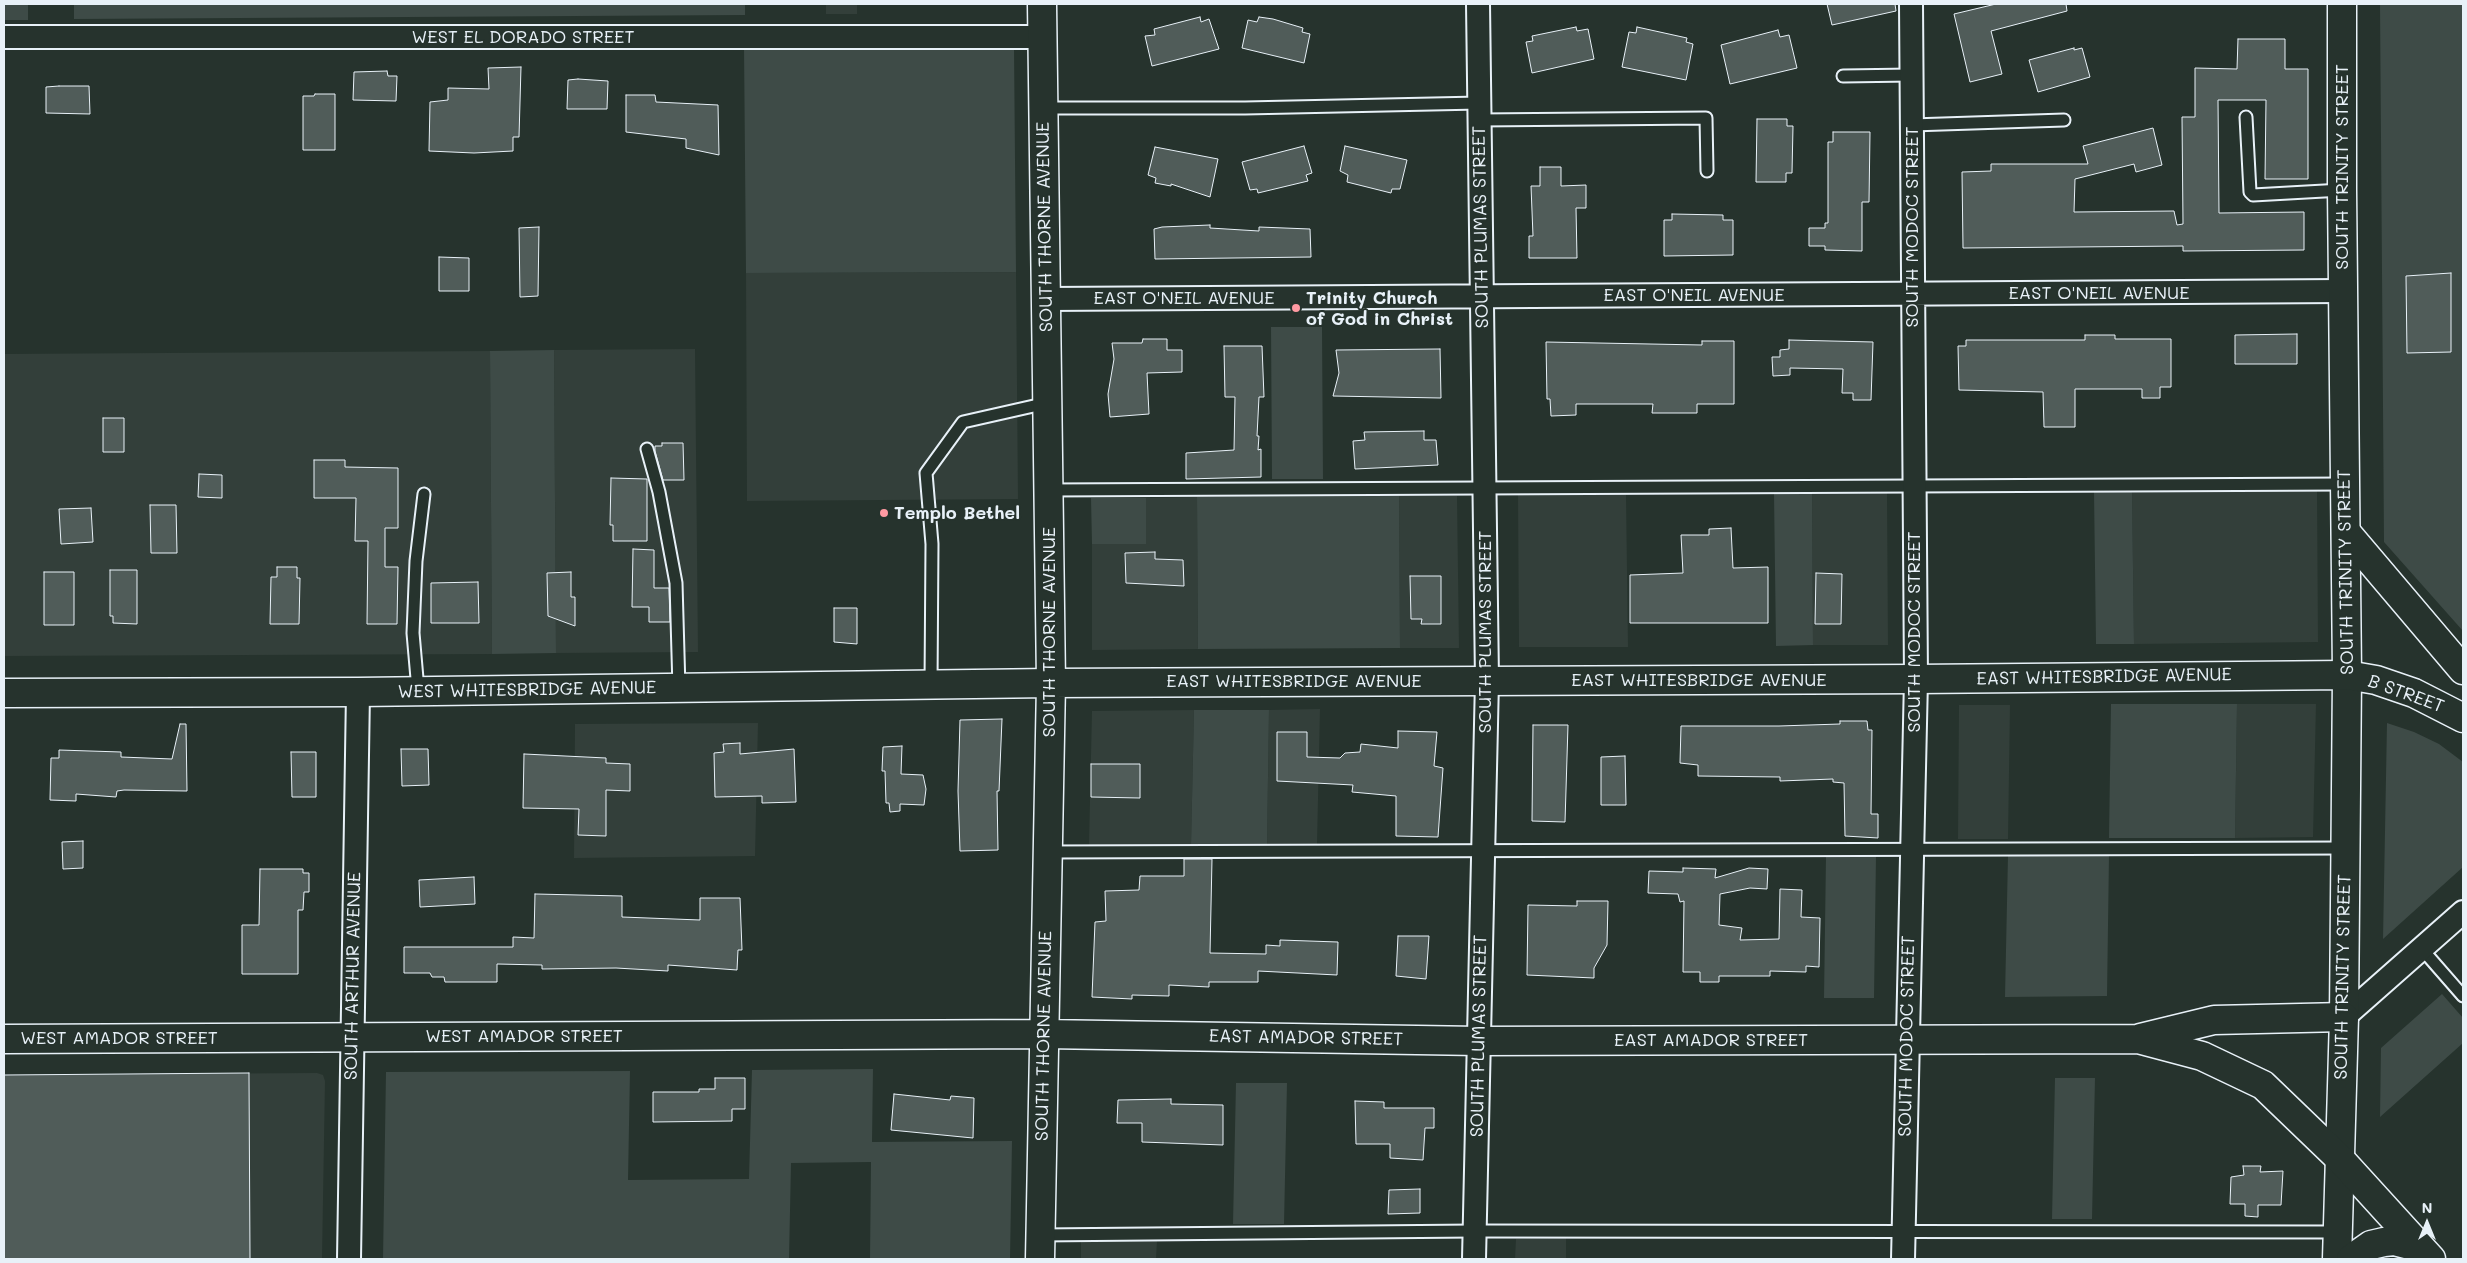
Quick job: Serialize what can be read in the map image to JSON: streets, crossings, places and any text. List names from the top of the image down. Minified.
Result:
{"streets":{"main road":["SOUTH TRINITY STREET","SOUTH THORNE AVENUE","EAST WHITESBRIDGE AVENUE","WEST WHITESBRIDGE AVENUE","B STREET","WEST AMADOR STREET","EAST AMADOR STREET"],"street":["WEST EL DORADO STREET","SOUTH PLUMAS STREET","SOUTH MODOC STREET","EAST O'NEIL AVENUE","SOUTH ARTHUR AVENUE"]},"crossings":[["WEST EL DORADO STREET","SOUTH THORNE AVENUE"],["SOUTH TRINITY STREET","EAST O'NEIL AVENUE"],["SOUTH TRINITY STREET","EAST WHITESBRIDGE AVENUE"],["SOUTH TRINITY STREET","B STREET"],["SOUTH TRINITY STREET","EAST AMADOR STREET"],["SOUTH THORNE AVENUE","EAST O'NEIL AVENUE"],["SOUTH THORNE AVENUE","EAST WHITESBRIDGE AVENUE"],["SOUTH THORNE AVENUE","WEST WHITESBRIDGE AVENUE"],["SOUTH THORNE AVENUE","WEST AMADOR STREET"],["SOUTH THORNE AVENUE","EAST AMADOR STREET"],["SOUTH PLUMAS STREET","EAST O'NEIL AVENUE"],["SOUTH PLUMAS STREET","EAST WHITESBRIDGE AVENUE"],["SOUTH PLUMAS STREET","EAST AMADOR STREET"],["SOUTH MODOC STREET","EAST O'NEIL AVENUE"],["SOUTH MODOC STREET","EAST WHITESBRIDGE AVENUE"],["SOUTH MODOC STREET","EAST AMADOR STREET"],["EAST WHITESBRIDGE AVENUE","WEST WHITESBRIDGE AVENUE"],["EAST WHITESBRIDGE AVENUE","B STREET"],["WEST WHITESBRIDGE AVENUE","SOUTH ARTHUR AVENUE"],["SOUTH ARTHUR AVENUE","WEST AMADOR STREET"],["WEST AMADOR STREET","EAST AMADOR STREET"]],"places":["Trinity Church of God in Christ","Templo Bethel"],"north":"top"}
